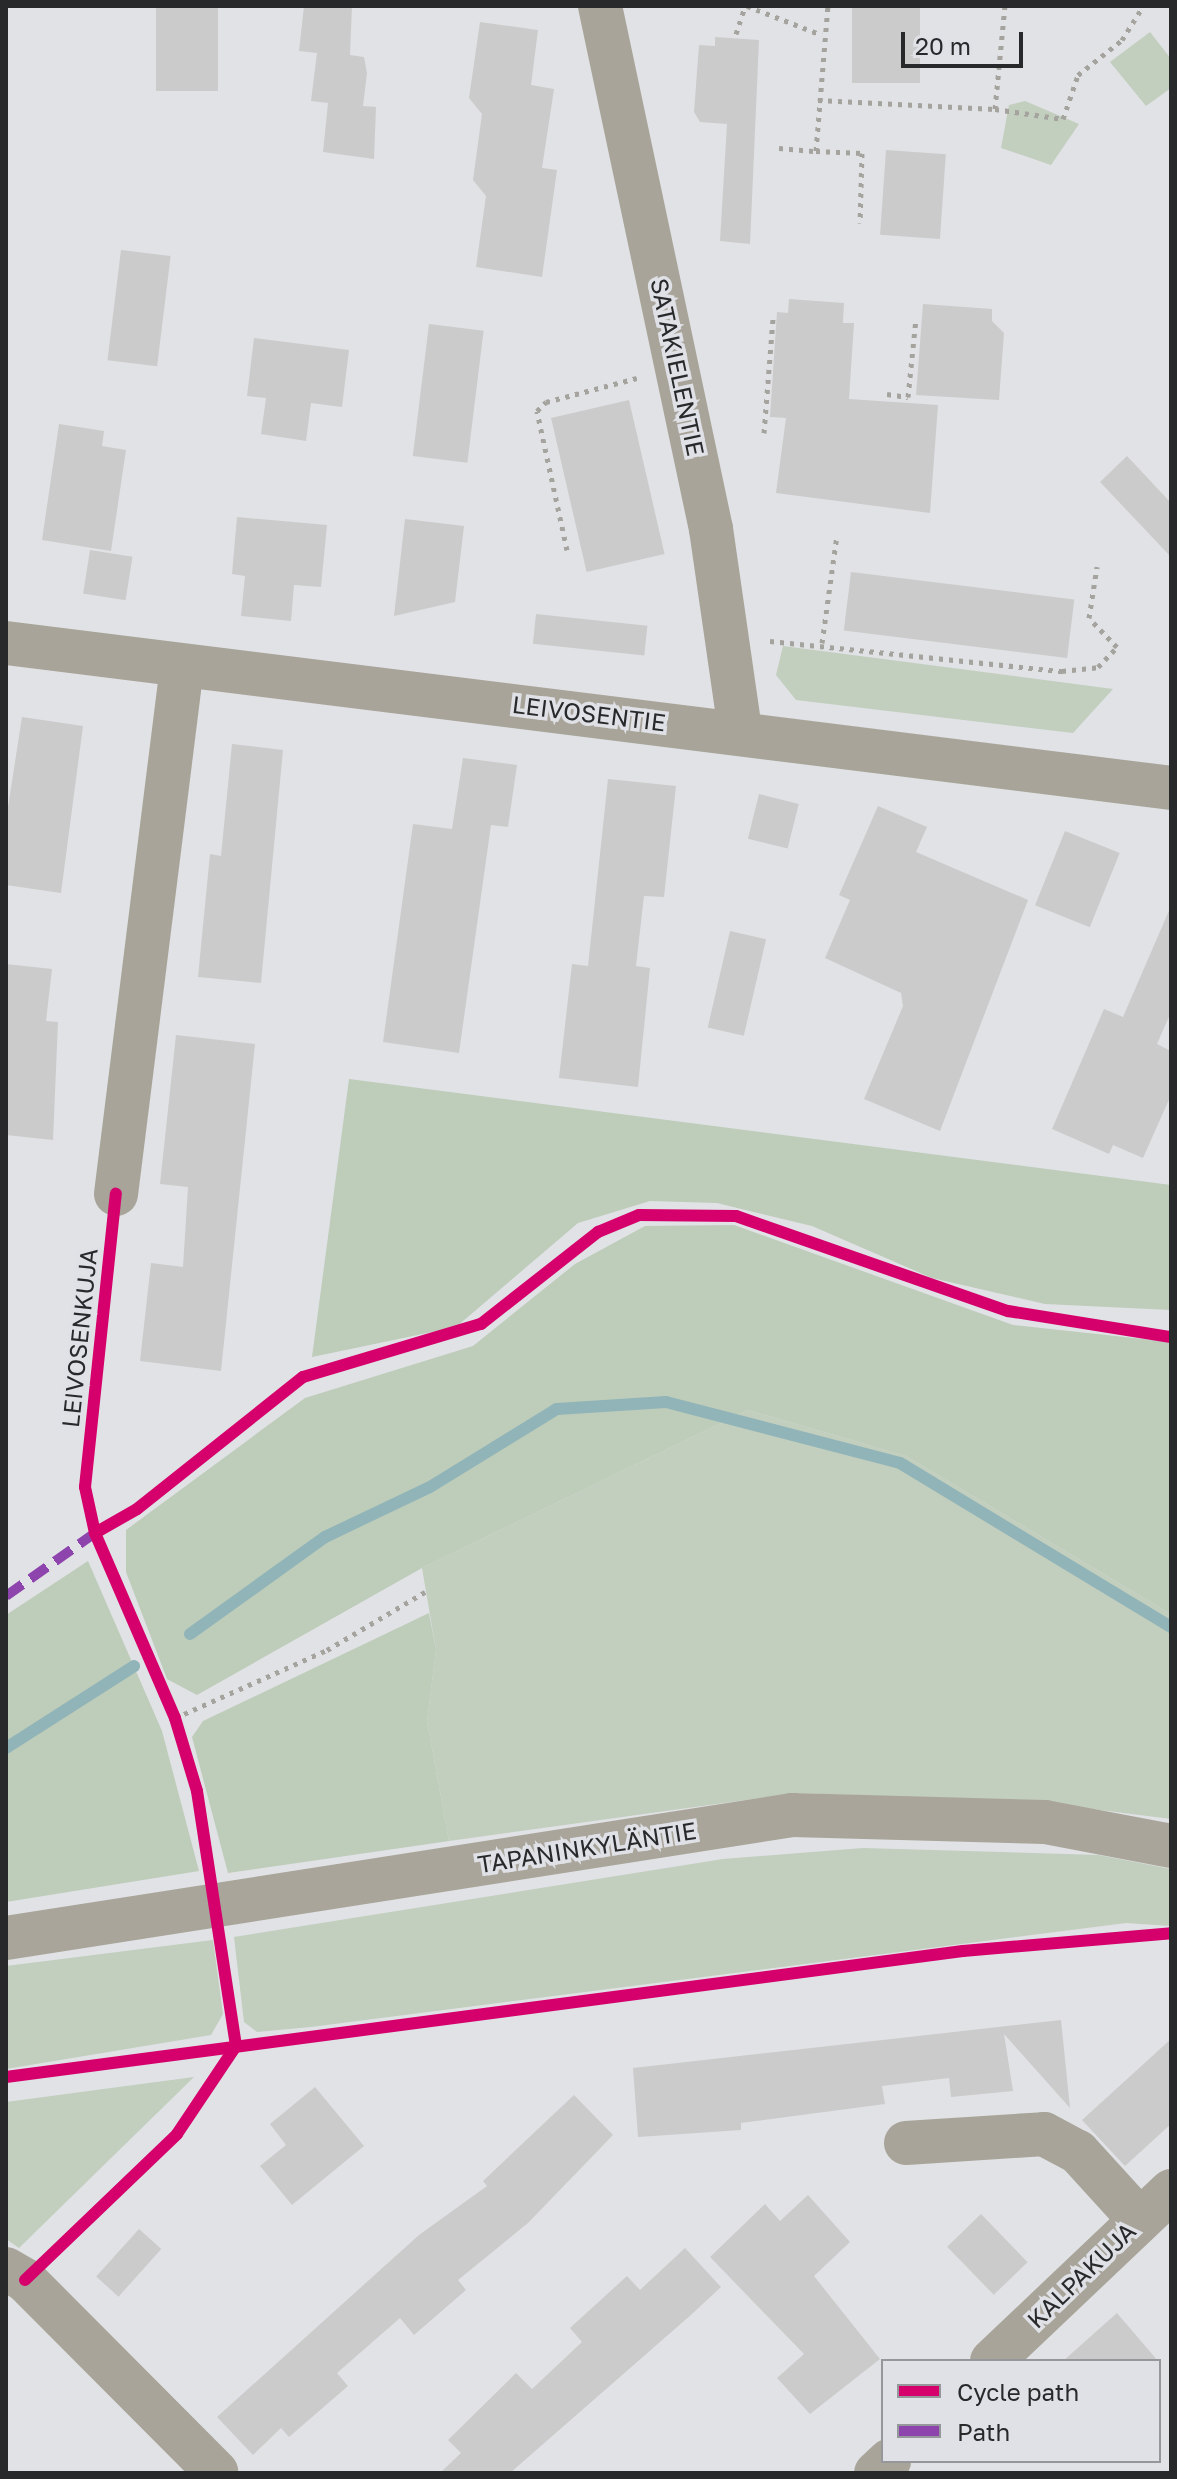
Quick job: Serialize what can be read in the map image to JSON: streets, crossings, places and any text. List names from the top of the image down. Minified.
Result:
{"streets":{"main road":["TAPANINKYLÄNTIE"],"street":["SATAKIELENTIE","LEIVOSENTIE","KALPAKUJA"],"cycle path":["LEIVOSENKUJA"]},"crossings":[["SATAKIELENTIE","LEIVOSENTIE"]],"legend":["Cycle path","Path"],"scale_bar":"20 m"}
